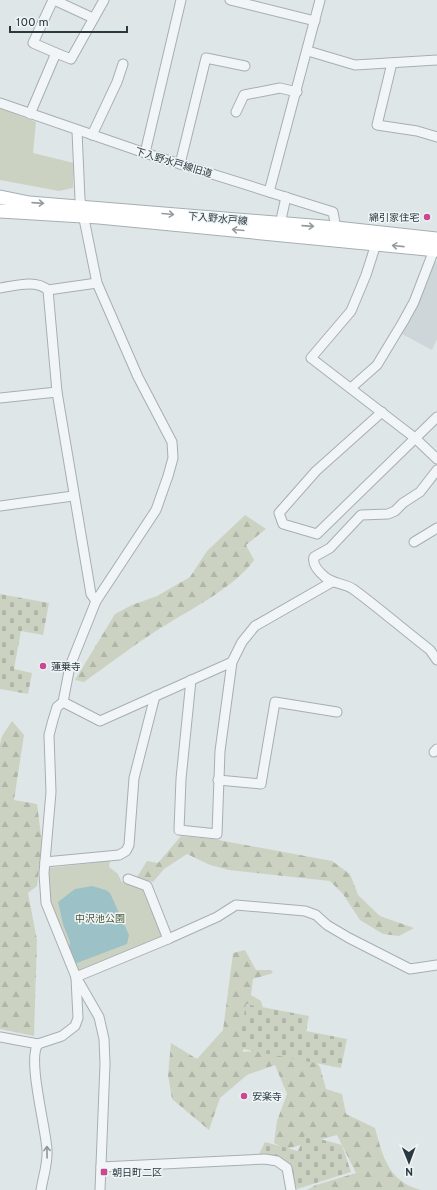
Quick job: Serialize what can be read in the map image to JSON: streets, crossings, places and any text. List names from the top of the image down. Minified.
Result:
{"streets":{"main road":["下入野水戸線"],"street":["下入野水戸線旧道"]},"crossings":[["下入野水戸線旧道","下入野水戸線"]],"parks":["中沢池公園"],"places":{"other":["綿引家住宅","蓮乗寺","安楽寺"],"transit":["朝日町二区"]},"scale_bar":"100 m","north":"bottom"}
